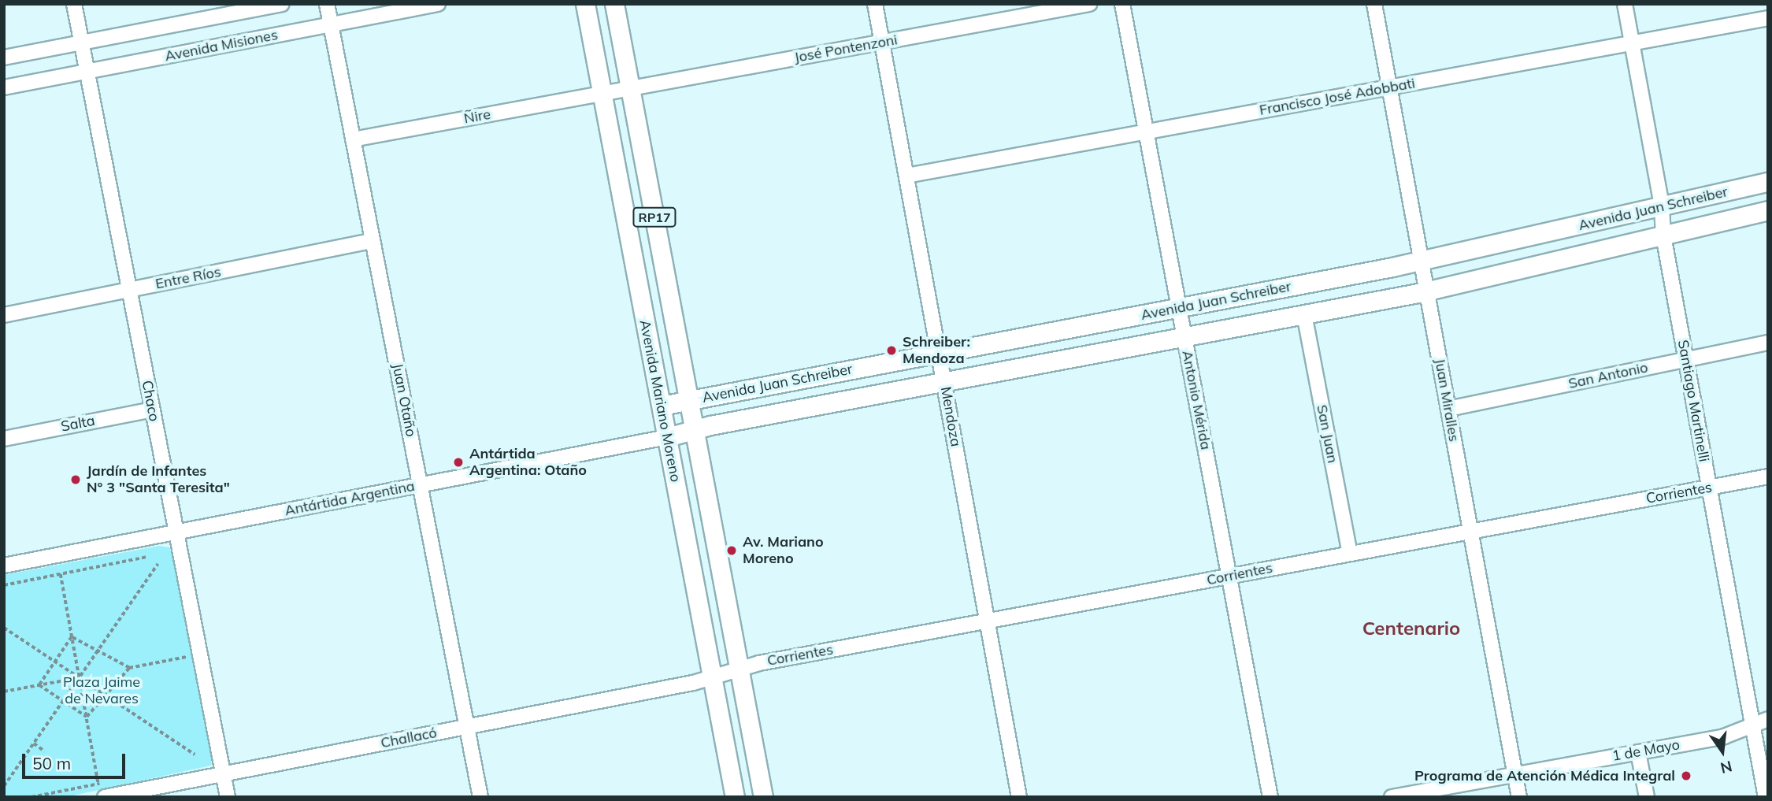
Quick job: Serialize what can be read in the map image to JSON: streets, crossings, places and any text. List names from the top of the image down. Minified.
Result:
{"streets":{"main road":["Avenida Juan Schreiber","RP17","Avenida Mariano Moreno","Antártida Argentina"],"street":["Avenida Misiones","José Pontenzoni","Francisco José Adobbati","Ñire","Entre Ríos","San Antonio","Juan Otaño","Antonio Mérida","Juan Miralles","Chaco","Santiago Martinelli","Mendoza","Salta","San Juan","Corrientes","Challacó","1 de Mayo"]},"crossings":[["Avenida Misiones","Juan Otaño"],["Avenida Misiones","Chaco"],["José Pontenzoni","Ñire"],["José Pontenzoni","Avenida Mariano Moreno"],["José Pontenzoni","Mendoza"],["Francisco José Adobbati","Antonio Mérida"],["Francisco José Adobbati","Juan Miralles"],["Francisco José Adobbati","Santiago Martinelli"],["Francisco José Adobbati","Mendoza"],["Ñire","Juan Otaño"],["Ñire","Avenida Mariano Moreno"],["Avenida Juan Schreiber","Antonio Mérida"],["Avenida Juan Schreiber","Juan Miralles"],["Avenida Juan Schreiber","Avenida Mariano Moreno"],["Avenida Juan Schreiber","Santiago Martinelli"],["Avenida Juan Schreiber","Mendoza"],["Avenida Juan Schreiber","San Juan"],["Avenida Juan Schreiber","Antártida Argentina"],["Entre Ríos","Juan Otaño"],["Entre Ríos","Chaco"],["San Antonio","Juan Miralles"],["San Antonio","Santiago Martinelli"],["Juan Otaño","Antártida Argentina"],["Juan Otaño","Challacó"],["Antonio Mérida","Corrientes"],["Juan Miralles","Corrientes"],["Juan Miralles","1 de Mayo"],["Chaco","Salta"],["Chaco","Antártida Argentina"],["Chaco","Challacó"],["Avenida Mariano Moreno","Corrientes"],["Avenida Mariano Moreno","Antártida Argentina"],["Avenida Mariano Moreno","Challacó"],["Santiago Martinelli","Corrientes"],["Santiago Martinelli","1 de Mayo"],["Mendoza","Corrientes"],["San Juan","Corrientes"],["Corrientes","Challacó"]],"districts":["Centenario"],"parks":["Plaza Jaime de Nevares"],"places":["Schreiber: Mendoza","Antártida Argentina: Otaño","Jardín de Infantes N° 3 \"Santa Teresita\"","Av. Mariano Moreno","Programa de Atención Médica Integral"],"scale_bar":"50 m","north":"bottom"}
